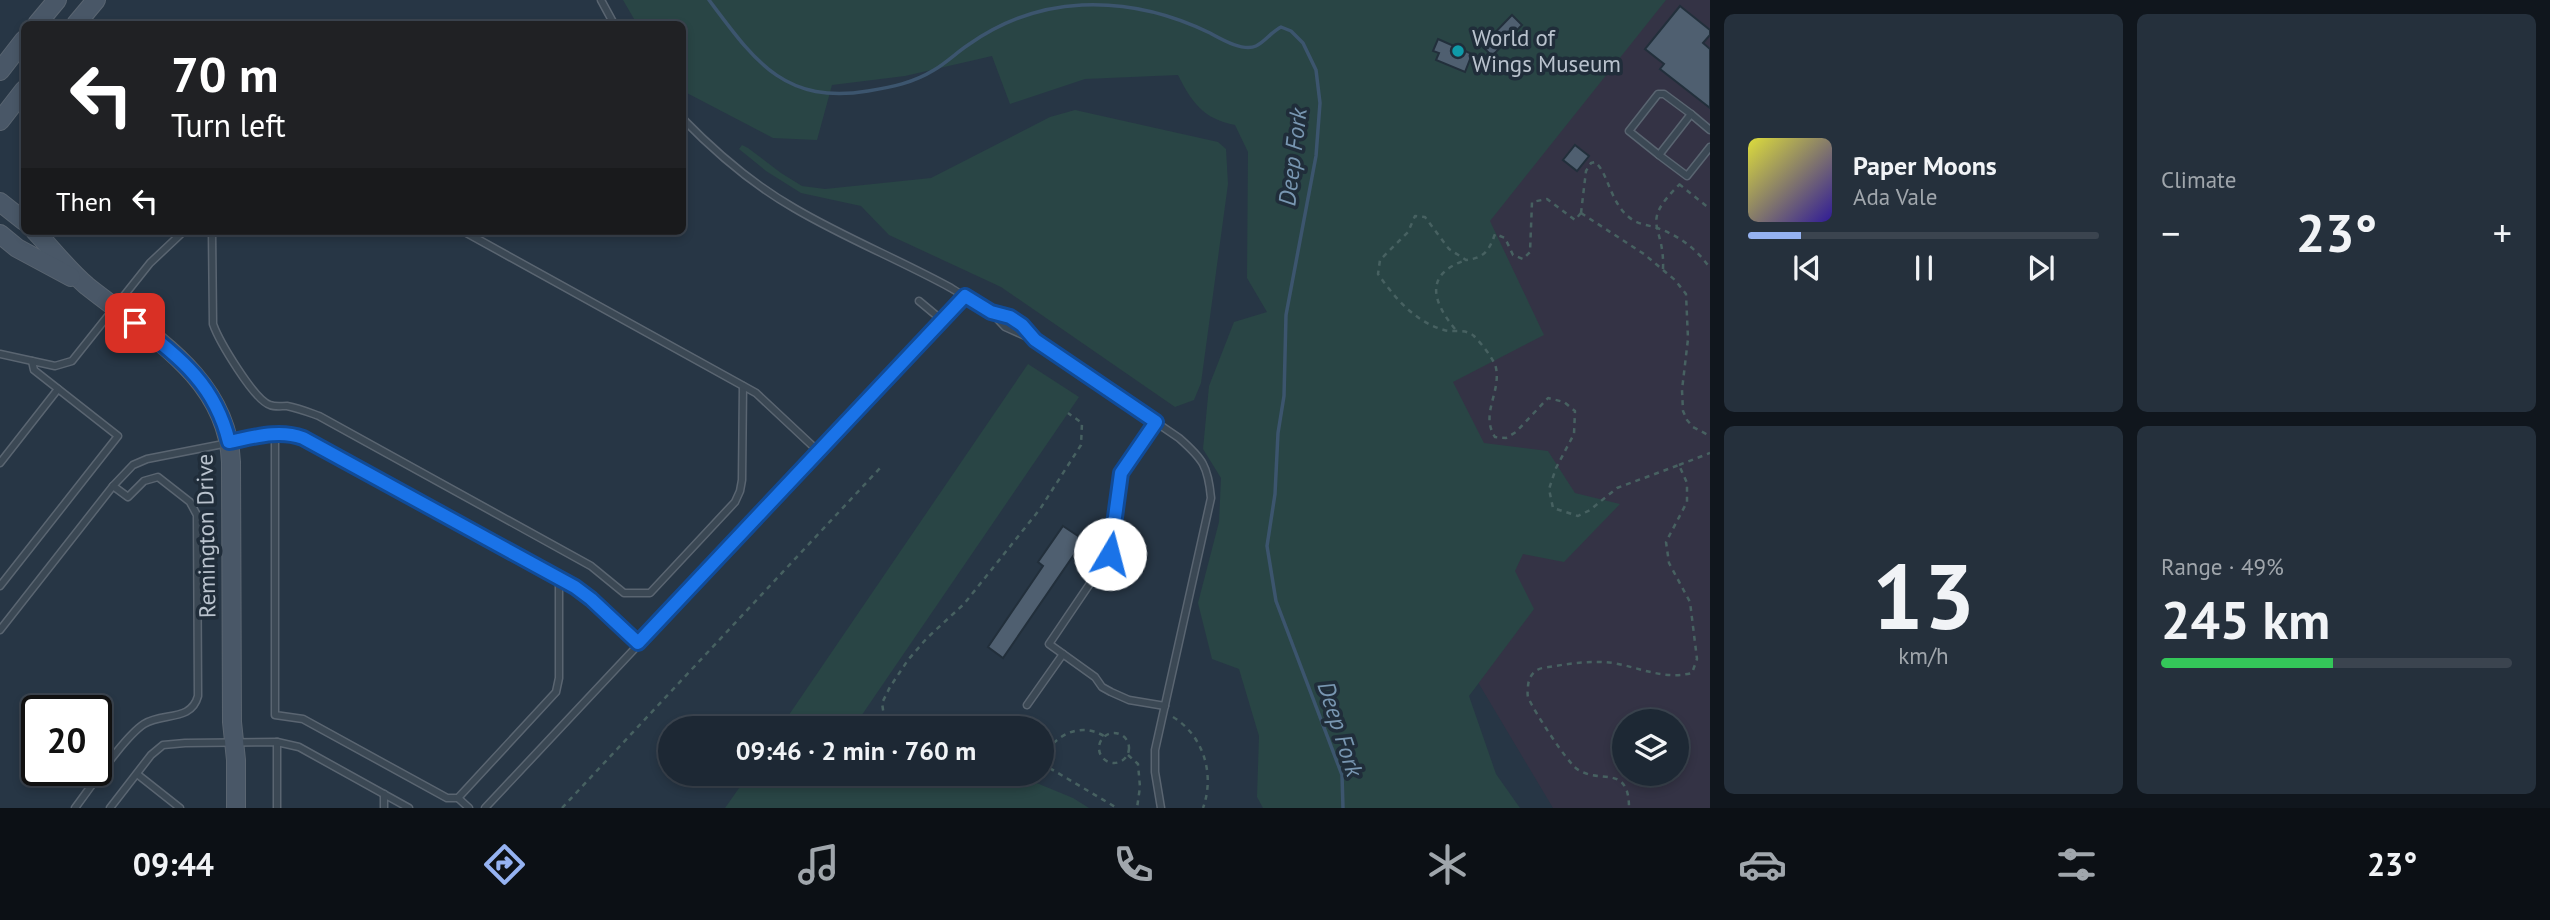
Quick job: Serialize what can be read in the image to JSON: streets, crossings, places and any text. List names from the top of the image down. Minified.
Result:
{"streets":{"street":["Remington Drive"]},"water":["Deep Fork"],"places":["World of Wings Museum"],"page":{"tile":["Climate",["13","km/h"],["Range · 49%","245 km"]],"turn":["70 m","Turn left"],"song":["Paper Moons","Ada Vale"],"then":"Then","heat":["−","23°","+"],"limit":"20","trip":"09:46 · 2 min · 760 m","tabs":["09:44","23°"]}}
